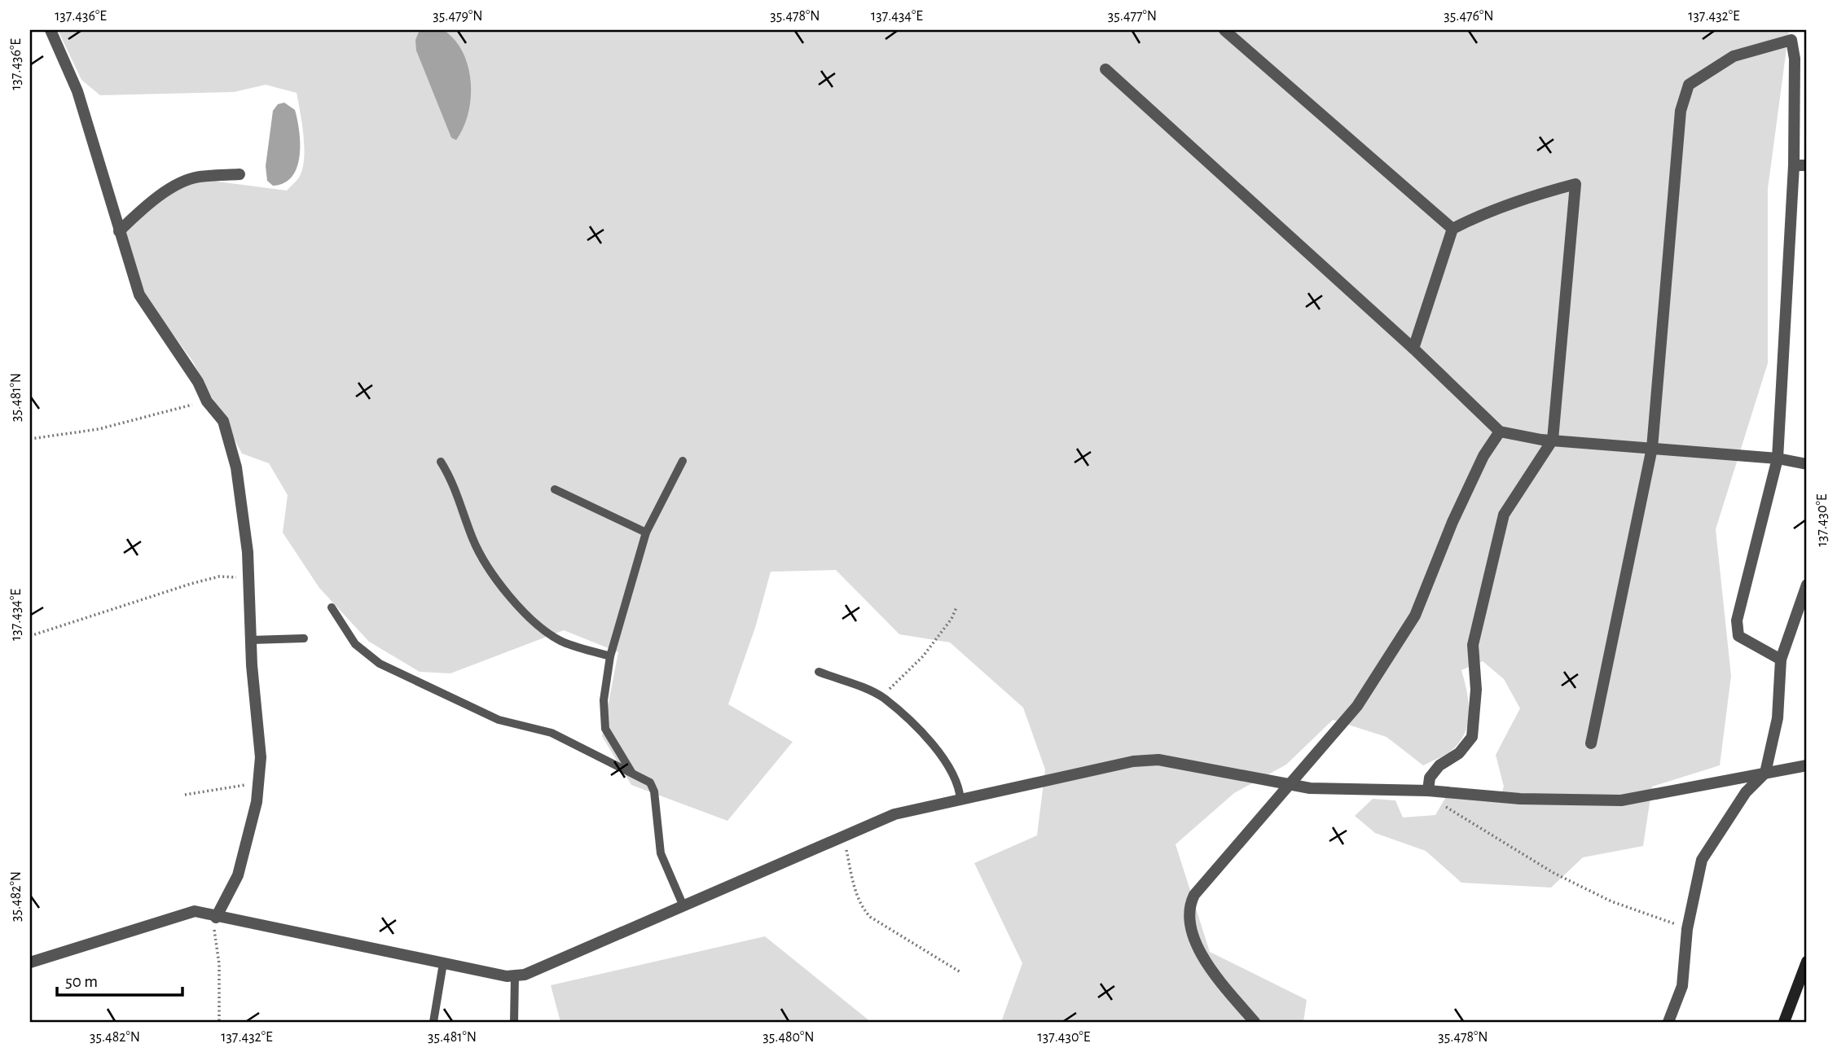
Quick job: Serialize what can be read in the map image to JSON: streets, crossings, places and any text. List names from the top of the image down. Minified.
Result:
{"scale_bar":"50 m","coordinates":["137.436°E","35.479°N","35.478°N","137.434°E","35.477°N","35.476°N","137.432°E","35.481°N","137.430°E","35.482°N","35.480°N"]}
